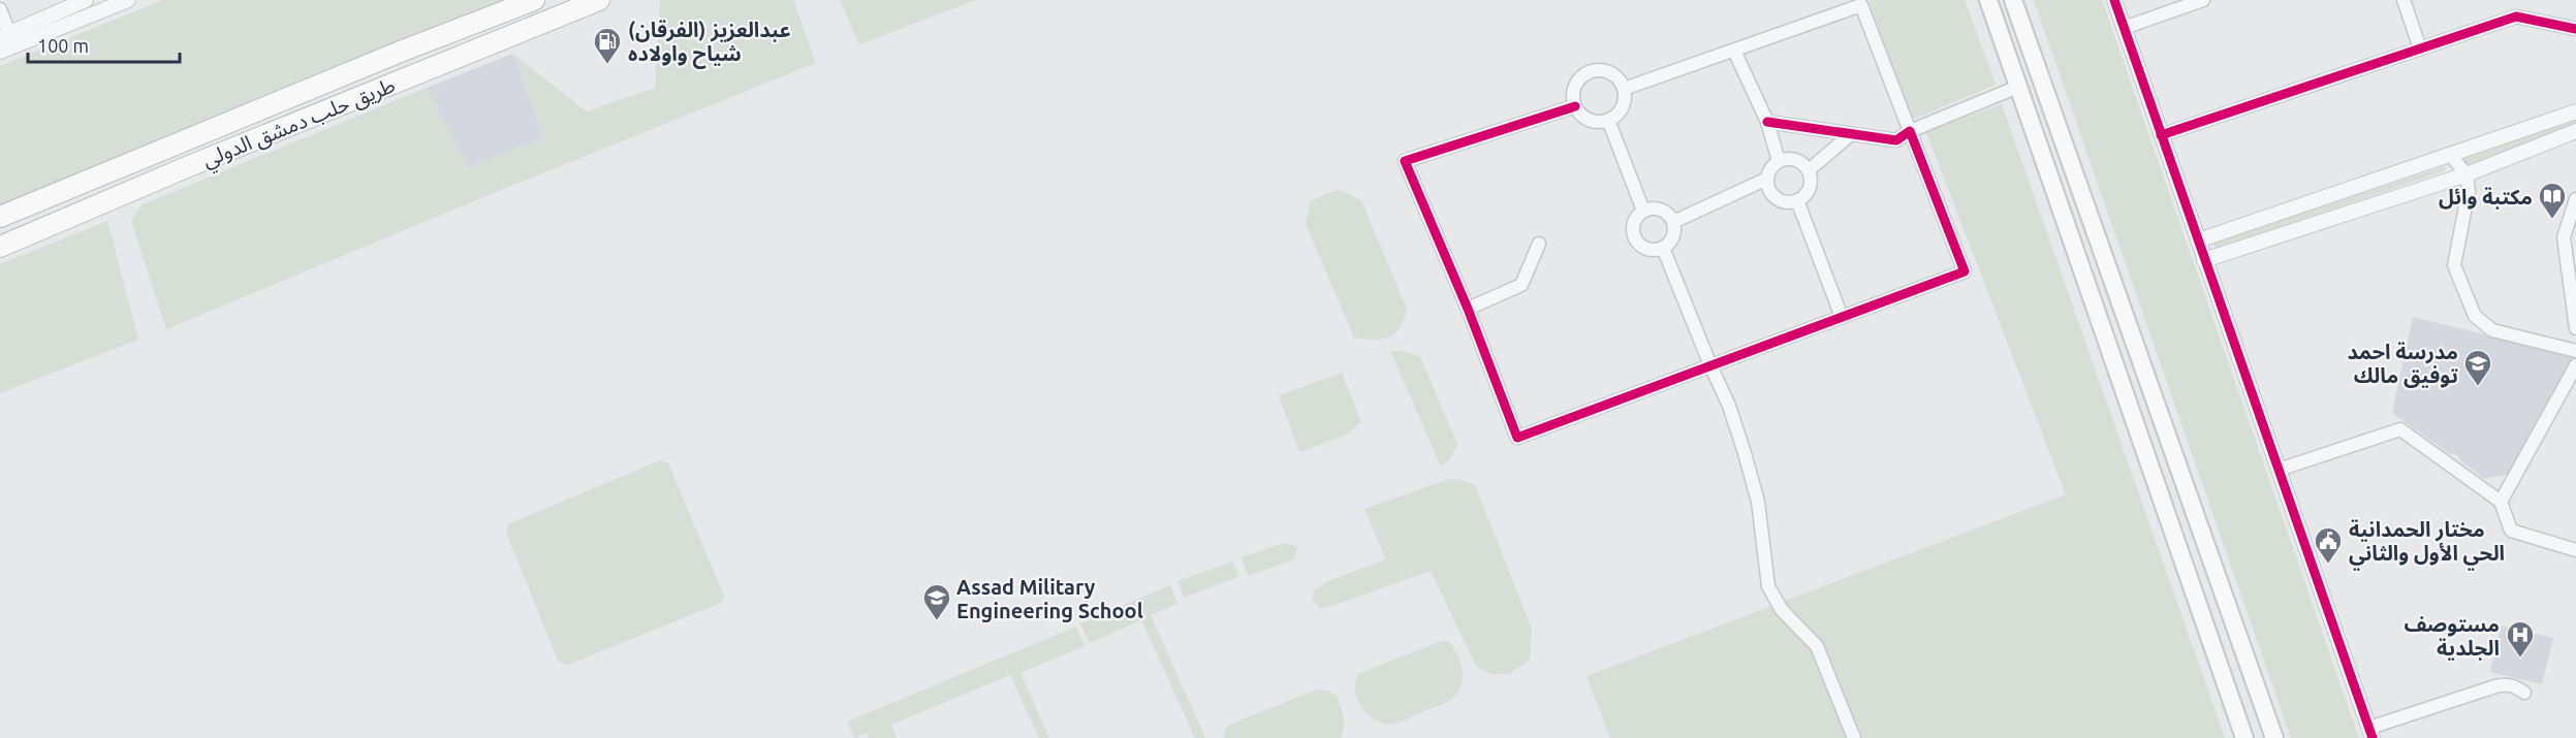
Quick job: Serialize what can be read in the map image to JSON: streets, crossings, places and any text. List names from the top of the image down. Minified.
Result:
{"streets":{"highway":["طريق حلب دمشق الدولي"]},"places":{"fuel station":["(الفرقان) عبدالعزيز شياح واولاده"],"library":["مكتبة وائل"],"school or university":["مدرسة احمد توفيق مالك","Assad Military Engineering School"],"public building":["مختار الحمدانية الحي الأول والثاني"],"hospital":["مستوصف الجلدية"]},"scale_bar":"100 m"}
